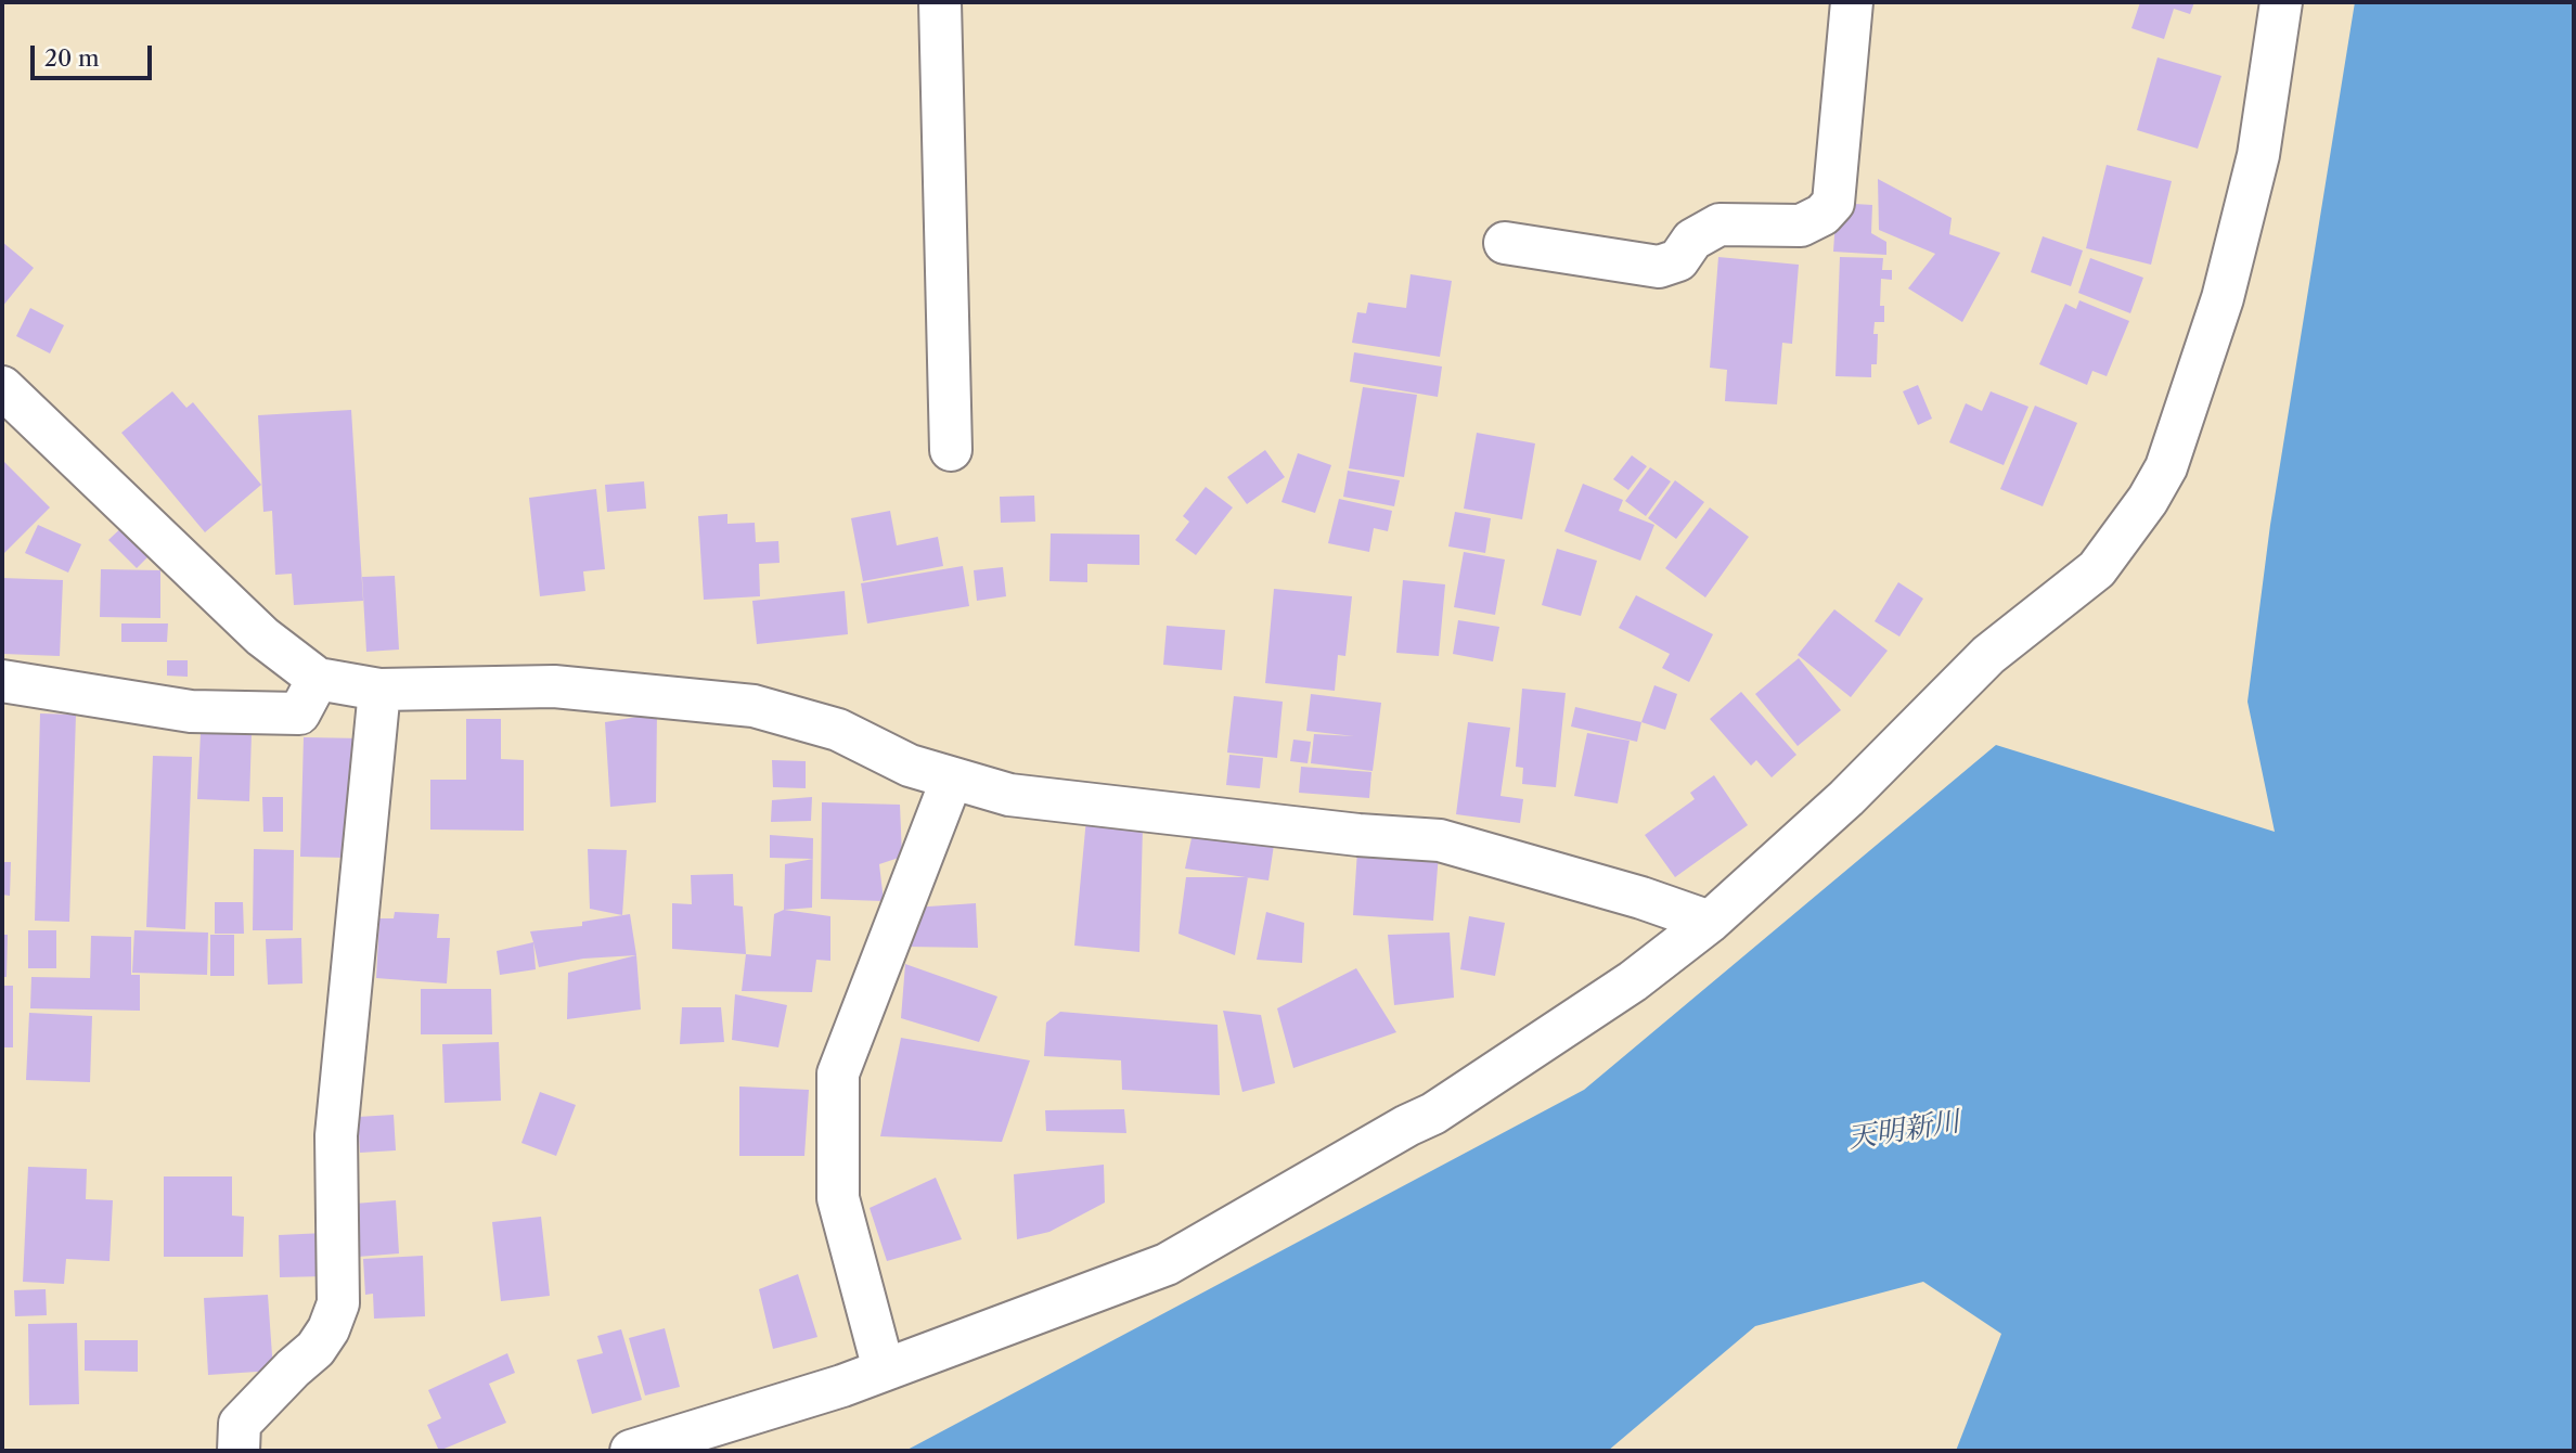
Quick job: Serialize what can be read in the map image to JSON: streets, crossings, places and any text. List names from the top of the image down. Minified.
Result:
{"water":["天明新川"],"scale_bar":"20 m"}
